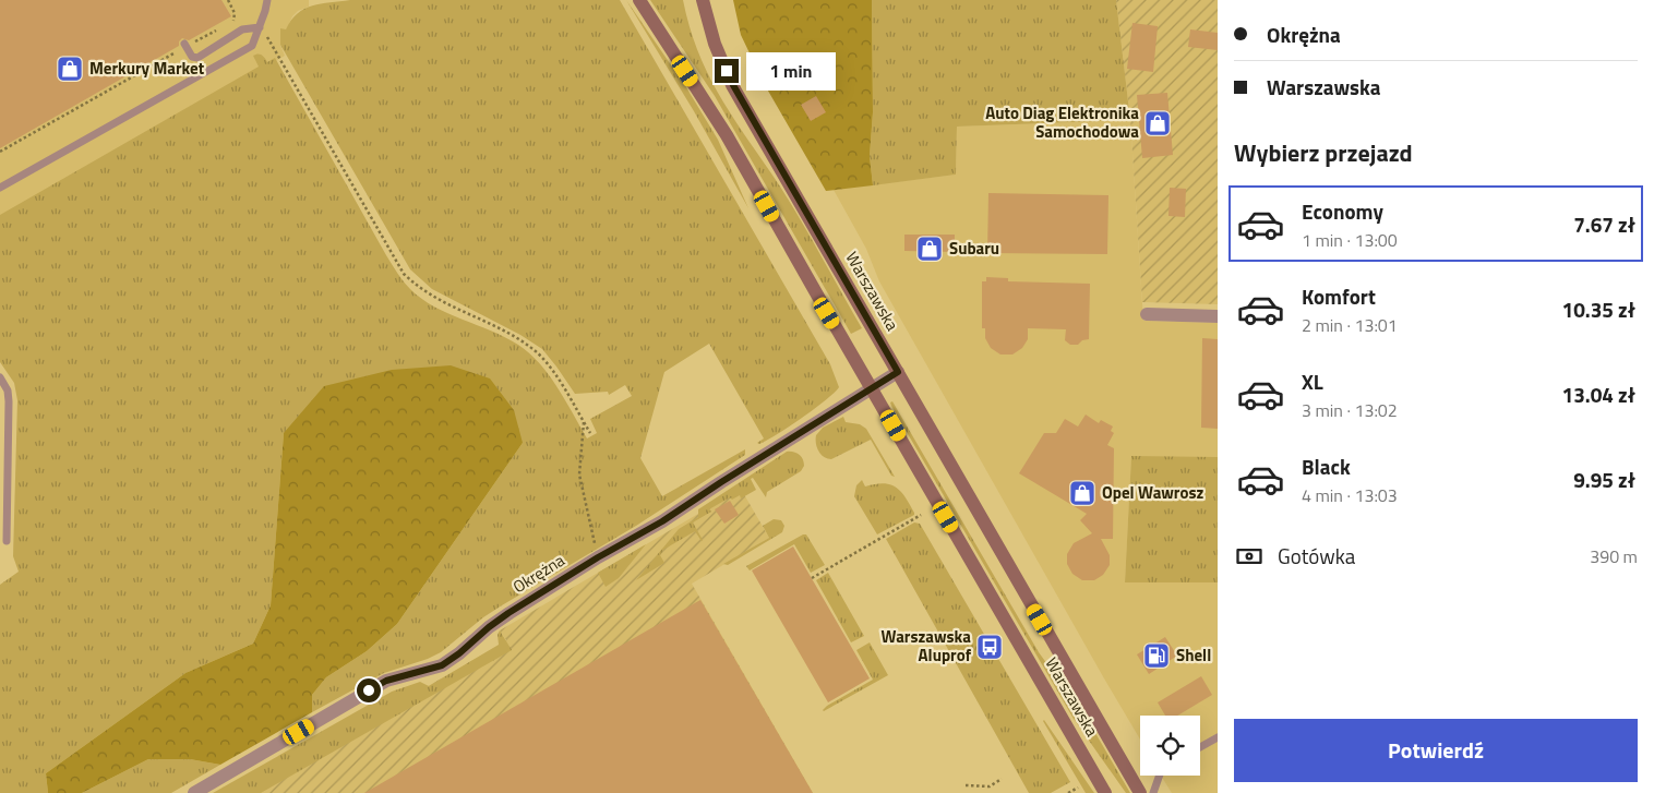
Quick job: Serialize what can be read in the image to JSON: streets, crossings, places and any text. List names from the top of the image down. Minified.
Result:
{"streets":{"main road":["Warszawska"],"street":["Okrężna"]},"crossings":[["Warszawska","Okrężna"]],"places":{"shop":["Merkury Market","Auto Diag Elektronika Samochodowa","Subaru","Opel Wawrosz"],"bus stop":["Warszawska Aluprof"],"fuel station":["Shell"]},"page":{"banner":["Okrężna","Warszawska"],"bubble":"1 min","heading":"Wybierz przejazd","list":[{"name":"Economy","note":"1 min · 13:00","value":"7.67 zł"},{"name":"Komfort","note":"2 min · 13:01","value":"10.35 zł"},{"name":"XL","note":"3 min · 13:02","value":"13.04 zł"},{"name":"Black","note":"4 min · 13:03","value":"9.95 zł"}],"pay":["Gotówka","390 m"],"buttons":"Potwierdź"}}
